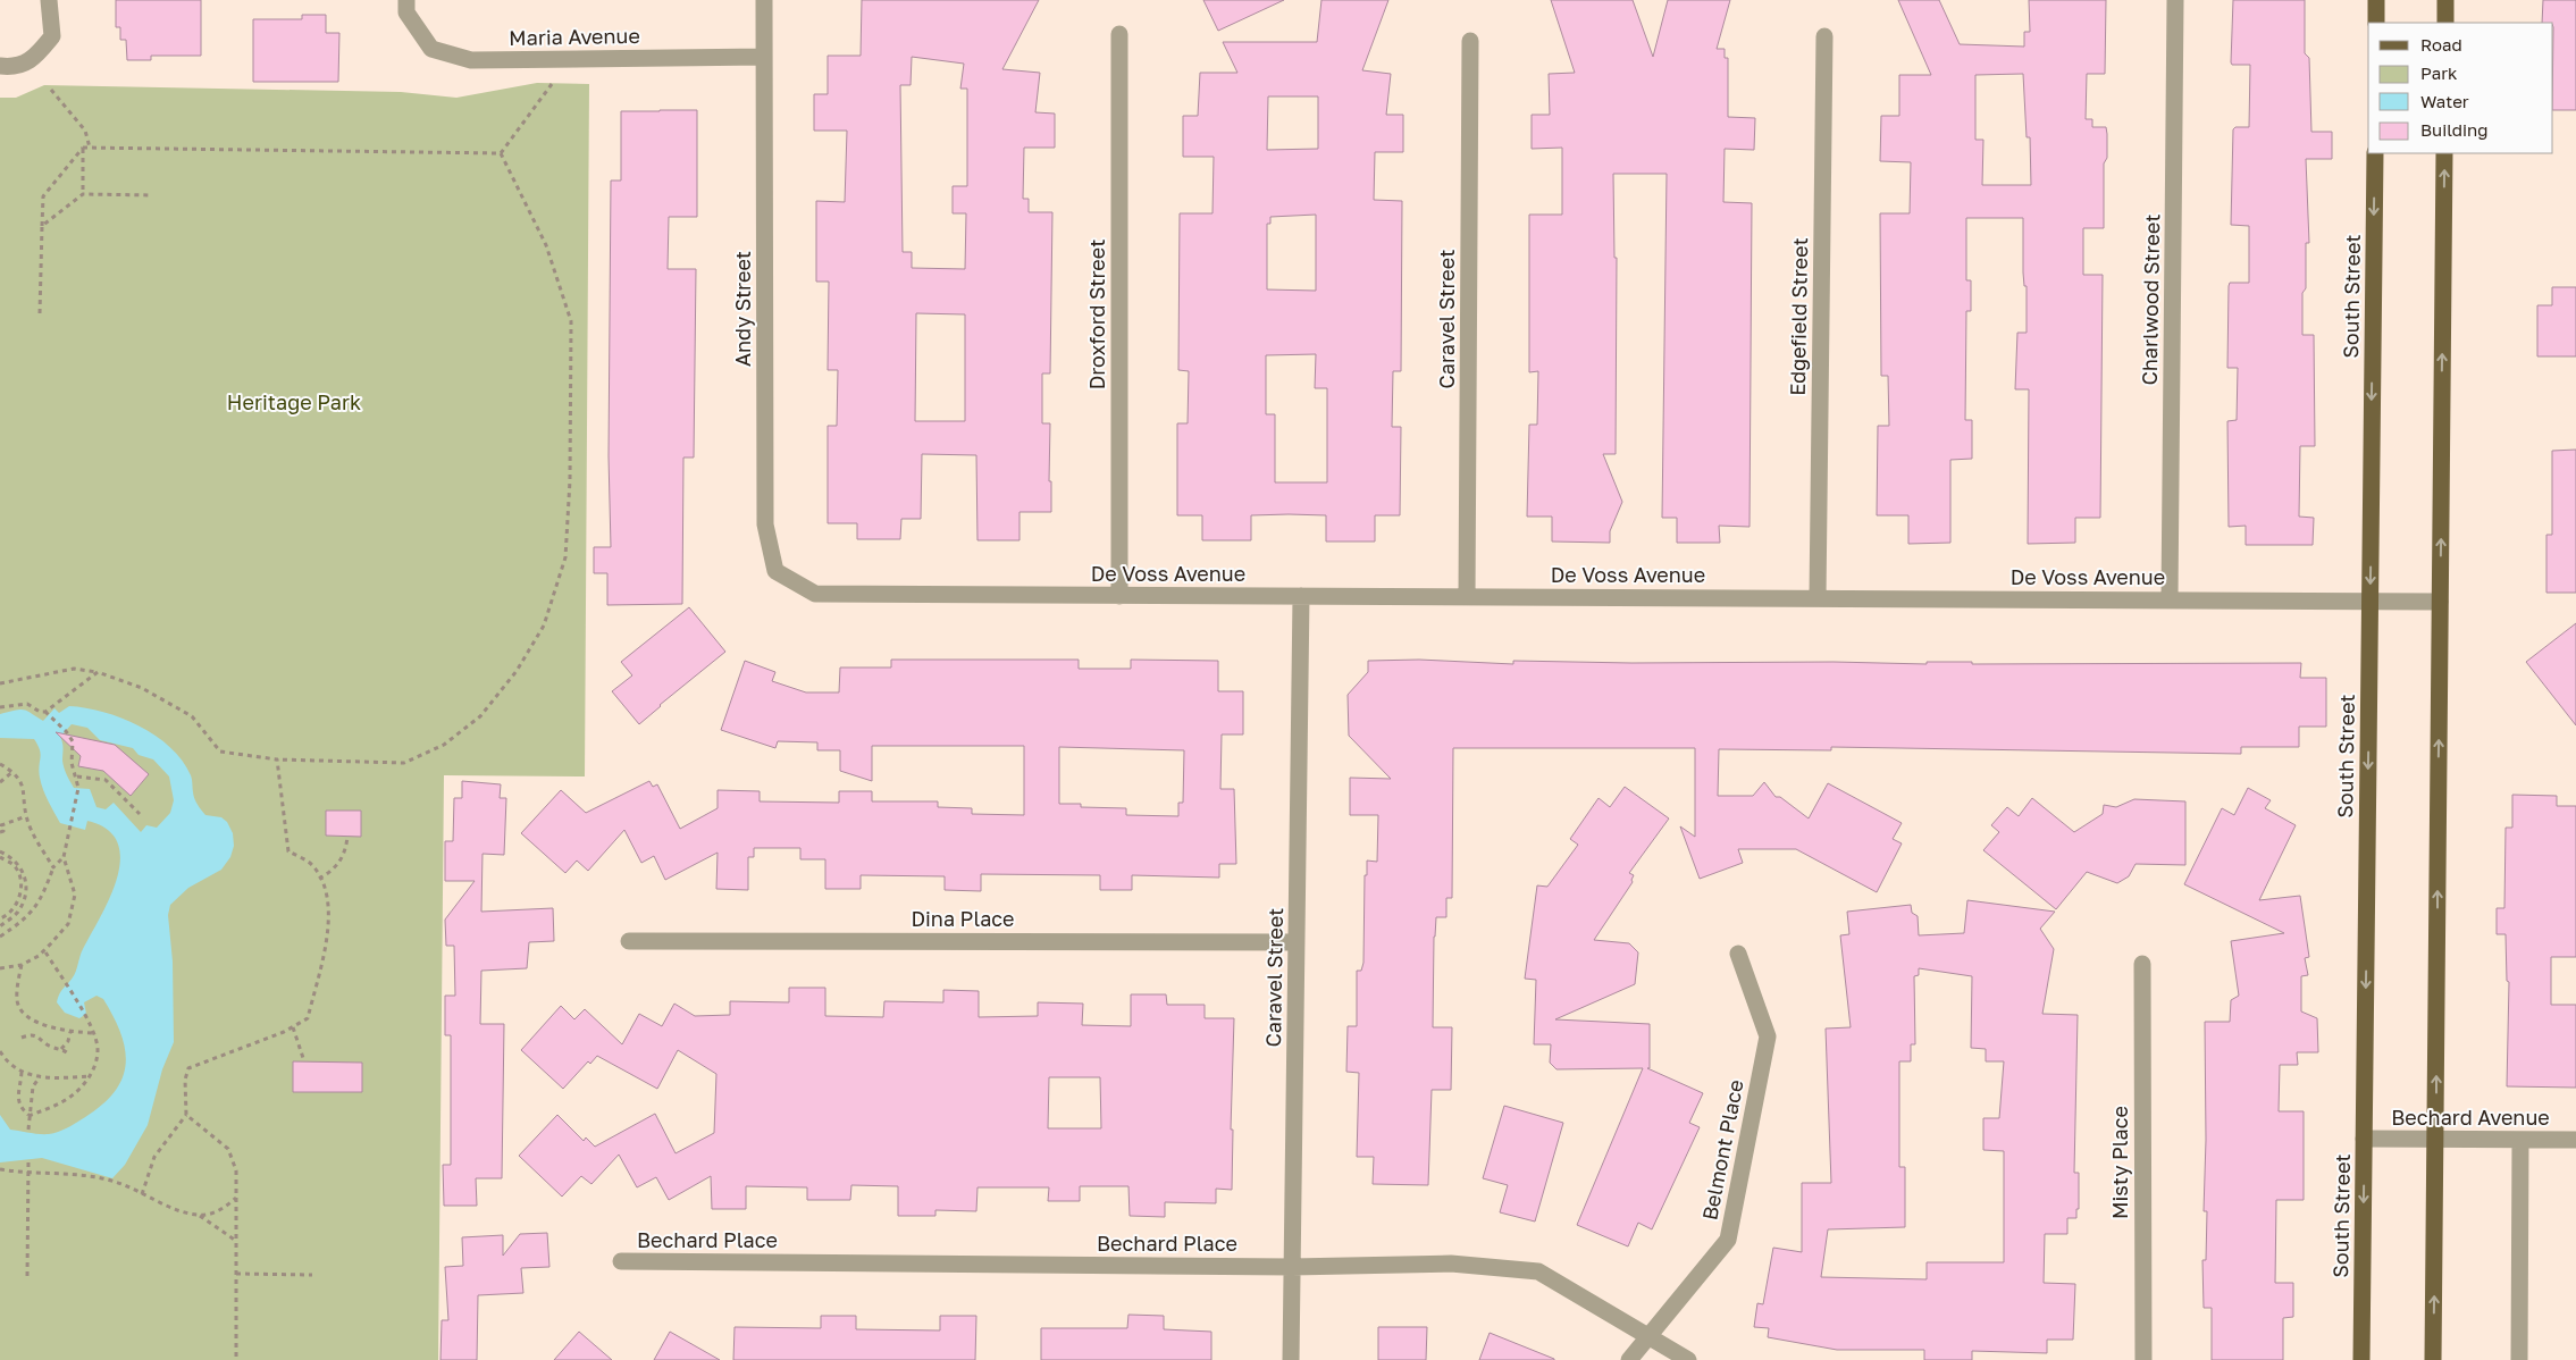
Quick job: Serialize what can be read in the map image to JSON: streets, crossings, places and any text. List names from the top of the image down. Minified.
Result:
{"streets":{"main road":["South Street"],"street":["Maria Avenue","Charlwood Street","Andy Street","Droxford Street","Edgefield Street","Caravel Street","De Voss Avenue","Dina Place","Bechard Avenue","Belmont Place","Misty Place","Bechard Place"]},"crossings":[["Maria Avenue","Andy Street"],["South Street","De Voss Avenue"],["South Street","Bechard Avenue"],["Charlwood Street","De Voss Avenue"],["Andy Street","De Voss Avenue"],["Droxford Street","De Voss Avenue"],["Edgefield Street","De Voss Avenue"],["Caravel Street","De Voss Avenue"],["Caravel Street","Dina Place"],["Caravel Street","Bechard Place"],["Belmont Place","Bechard Place"]],"parks":["Heritage Park"],"legend":["Road","Park","Water","Building"]}
